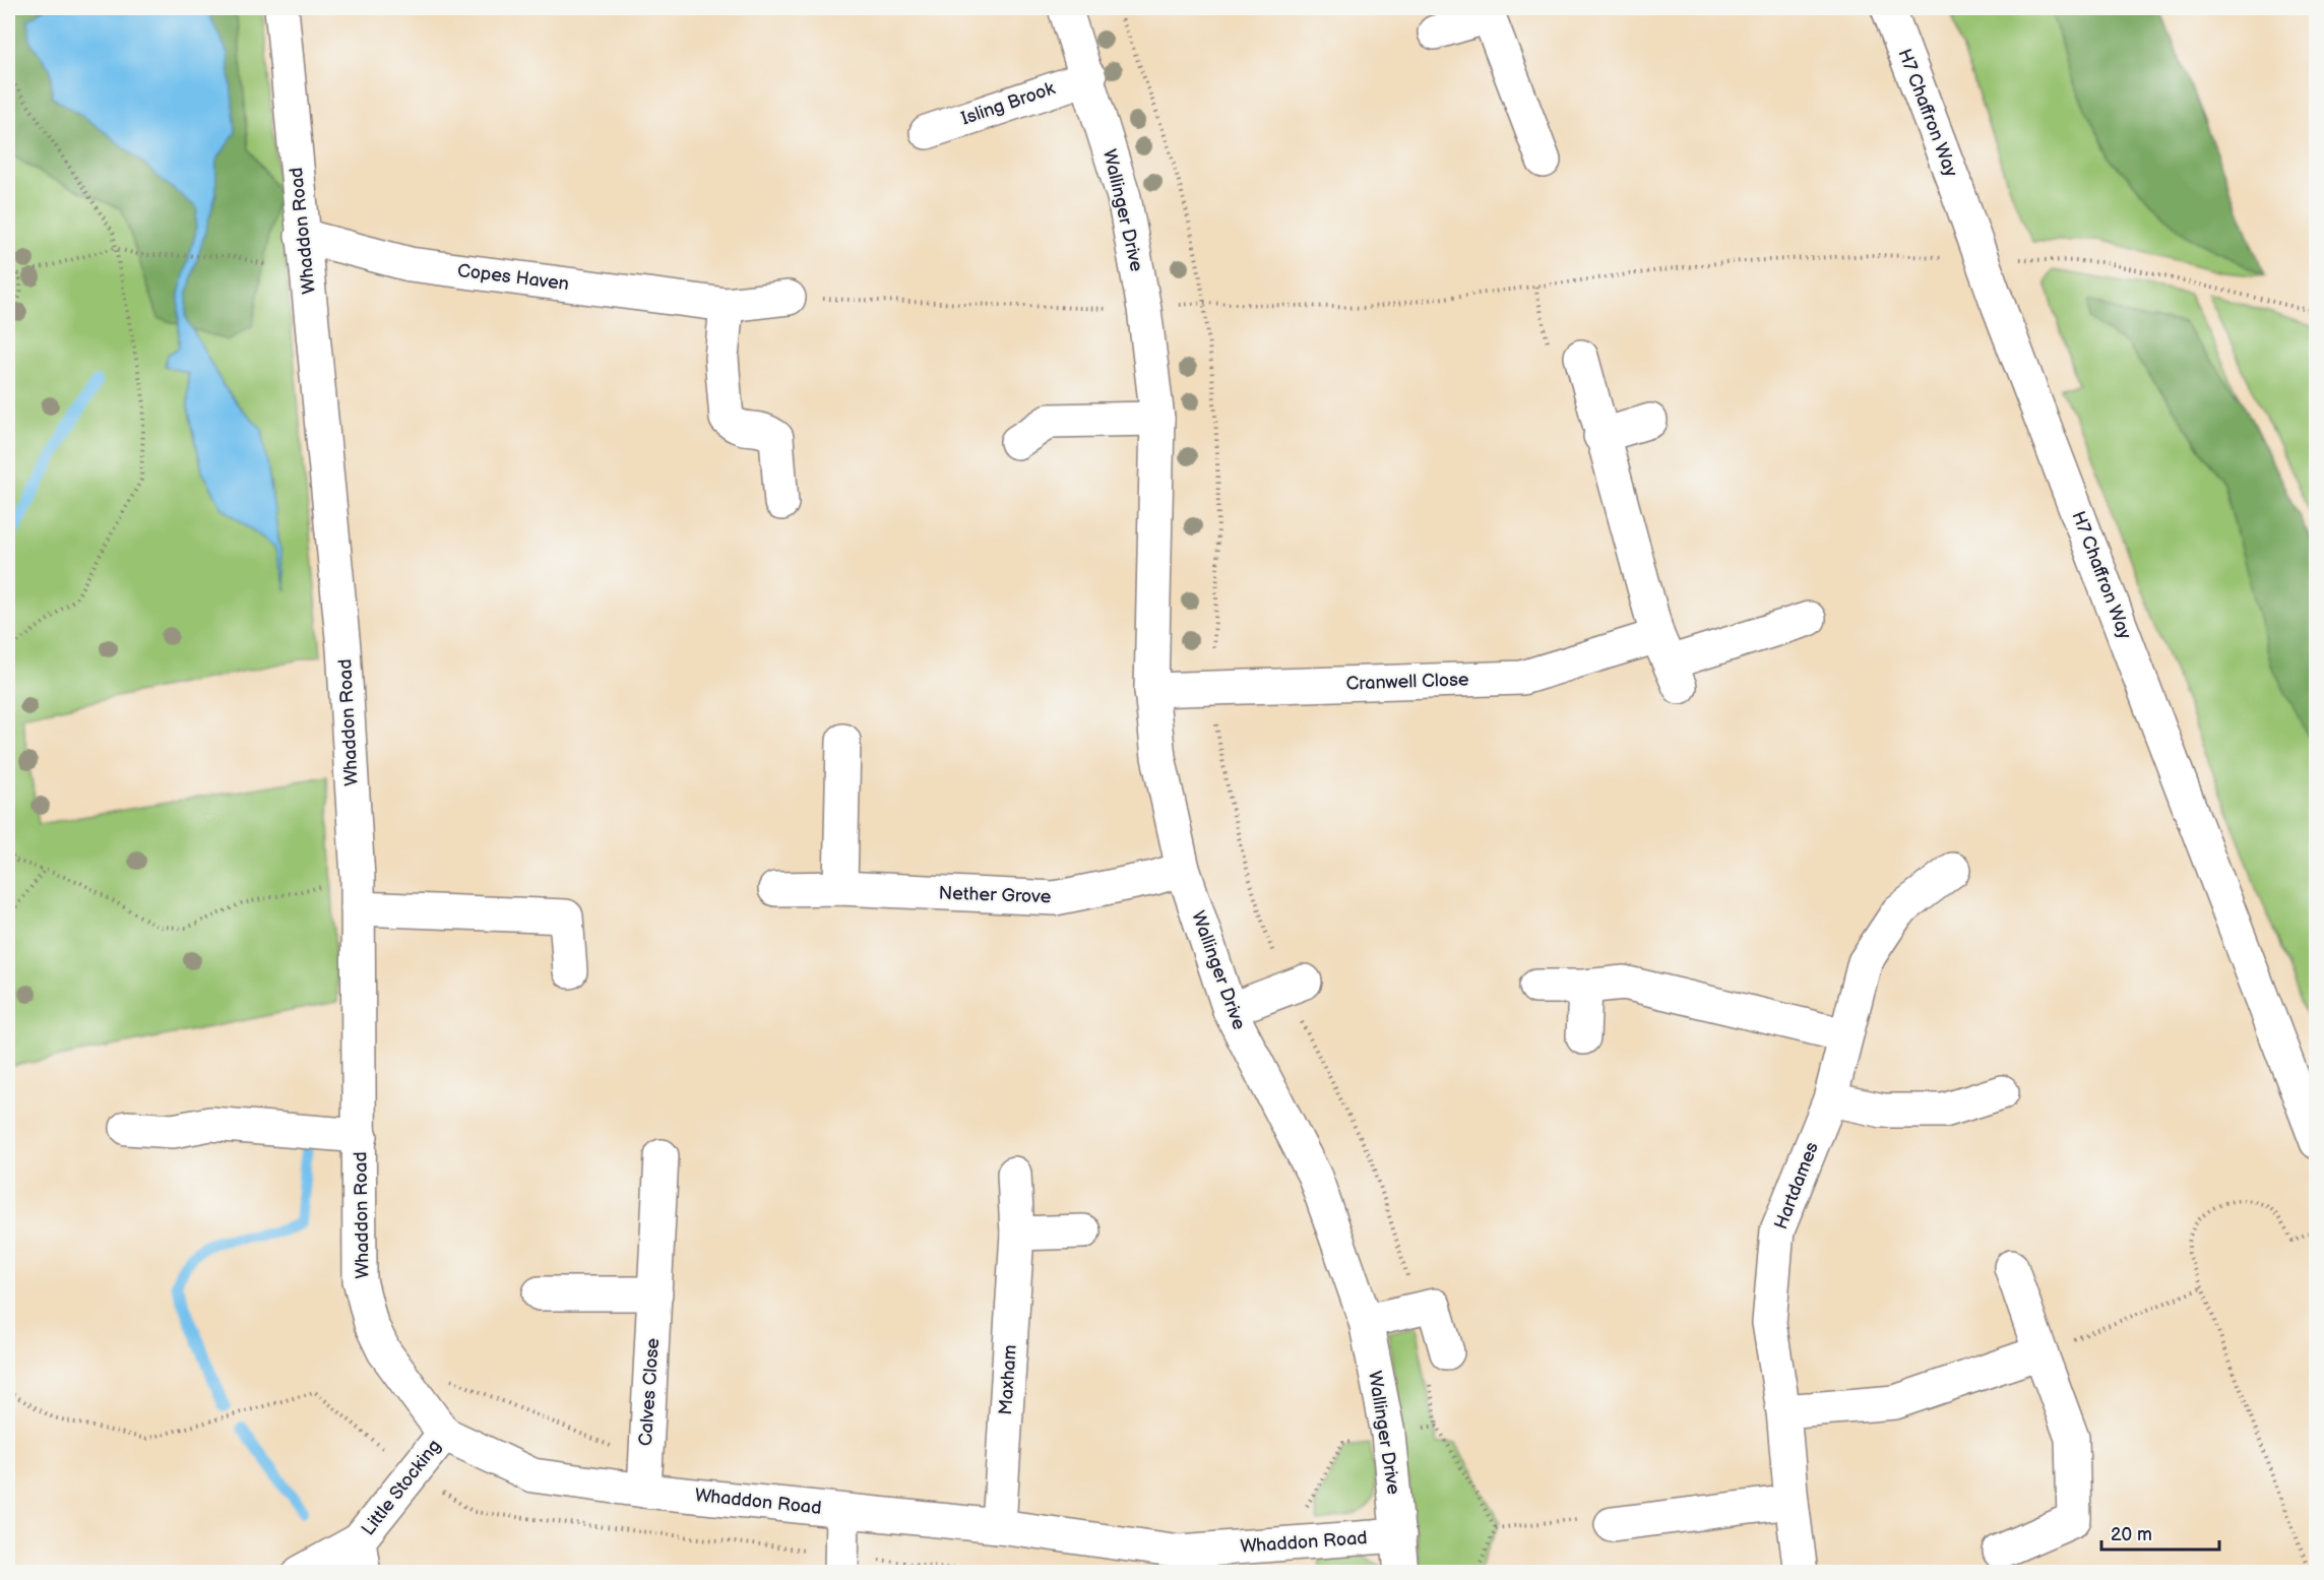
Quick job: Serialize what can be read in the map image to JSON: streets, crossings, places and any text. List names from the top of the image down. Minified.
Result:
{"streets":{"street":["Isling Brook","H7 Chaffron Way","Wallinger Drive","Whaddon Road","Copes Haven","Cranwell Close","Nether Grove","Hartdames","Maxham","Calves Close","Little Stocking"]},"crossings":[["Isling Brook","Wallinger Drive"],["Wallinger Drive","Whaddon Road"],["Wallinger Drive","Cranwell Close"],["Wallinger Drive","Nether Grove"],["Whaddon Road","Copes Haven"],["Whaddon Road","Maxham"],["Whaddon Road","Calves Close"],["Whaddon Road","Little Stocking"]],"scale_bar":"20 m"}
